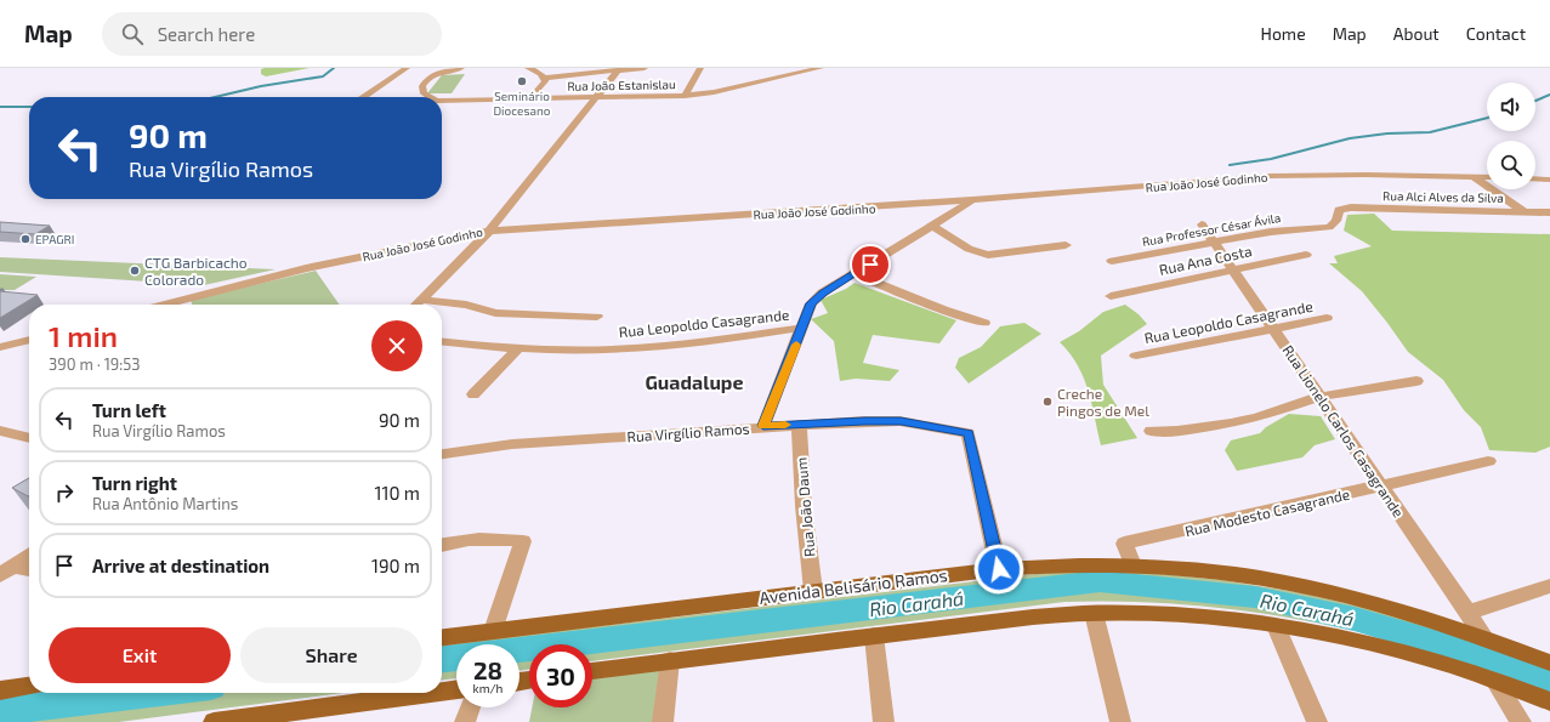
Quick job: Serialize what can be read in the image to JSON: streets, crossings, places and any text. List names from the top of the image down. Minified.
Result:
{"streets":{"main road":["Avenida Belisário Ramos"],"street":["Rua João Estanislau","Rua João José Godinho","Rua Alci Alves da Silva","Rua Professor César Ávila","Rua Ana Costa","Rua Leopoldo Casagrande","Rua Lionelo Carlos Casagrande","Rua Virgílio Ramos","Rua João Daum","Rua Modesto Casagrande"]},"crossings":[["Rua Alci Alves da Silva","Rua Professor César Ávila"],["Rua Professor César Ávila","Rua Lionelo Carlos Casagrande"],["Rua Ana Costa","Rua Lionelo Carlos Casagrande"],["Rua Leopoldo Casagrande","Rua Lionelo Carlos Casagrande"],["Rua Lionelo Carlos Casagrande","Rua Modesto Casagrande"],["Rua Lionelo Carlos Casagrande","Avenida Belisário Ramos"],["Rua Virgílio Ramos","Rua João Daum"],["Rua Virgílio Ramos","Avenida Belisário Ramos"],["Rua João Daum","Avenida Belisário Ramos"],["Rua Modesto Casagrande","Avenida Belisário Ramos"]],"districts":["Guadalupe"],"water":["Rio Carahá"],"places":["Seminário Diocesano","EPAGRI","CTG Barbicacho Colorado","Creche Pingos de Mel"],"page":{"header":"Map","search":"Search here","nav":["Home","Map","About","Contact"],"turn":["90 m","Rua Virgílio Ramos"],"heading":["1 min","390 m · 19:53"],"list":[{"name":"Turn left","note":"Rua Virgílio Ramos","value":"90 m"},{"name":"Turn right","note":"Rua Antônio Martins","value":"110 m"},{"name":"Arrive at destination","value":"190 m"}],"buttons":["Exit","Share"],"speed":"28 km/h","limit":"30"}}
